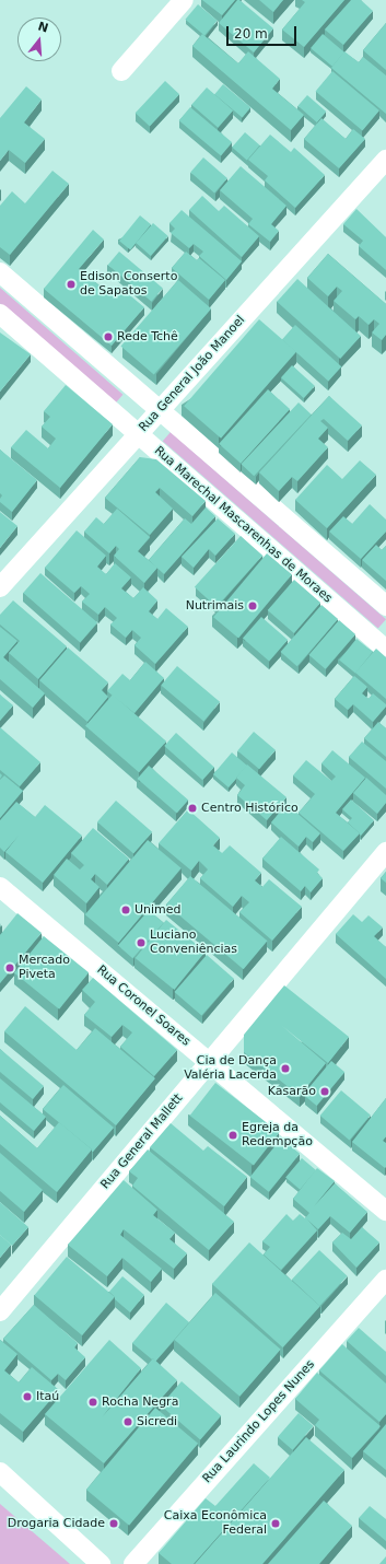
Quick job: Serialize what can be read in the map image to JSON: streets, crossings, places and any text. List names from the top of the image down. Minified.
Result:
{"streets":{"street":["Rua General João Manoel","Rua Marechal Mascarenhas de Moraes","Rua Coronel Soares","Rua General Mallett","Rua Laurindo Lopes Nunes"]},"crossings":[["Rua General João Manoel","Rua Marechal Mascarenhas de Moraes"],["Rua Coronel Soares","Rua General Mallett"]],"places":["Edison Conserto de Sapatos","Rede Tchê","Nutrimais","Centro Histórico","Unimed","Luciano Conveniências","Mercado Piveta","Cia de Dança Valéria Lacerda","Kasarão","Egreja da Redempção","Itaú","Rocha Negra","Sicredi","Drogaria Cidade","Caixa Econômica Federal"],"scale_bar":"20 m","north":"top"}
